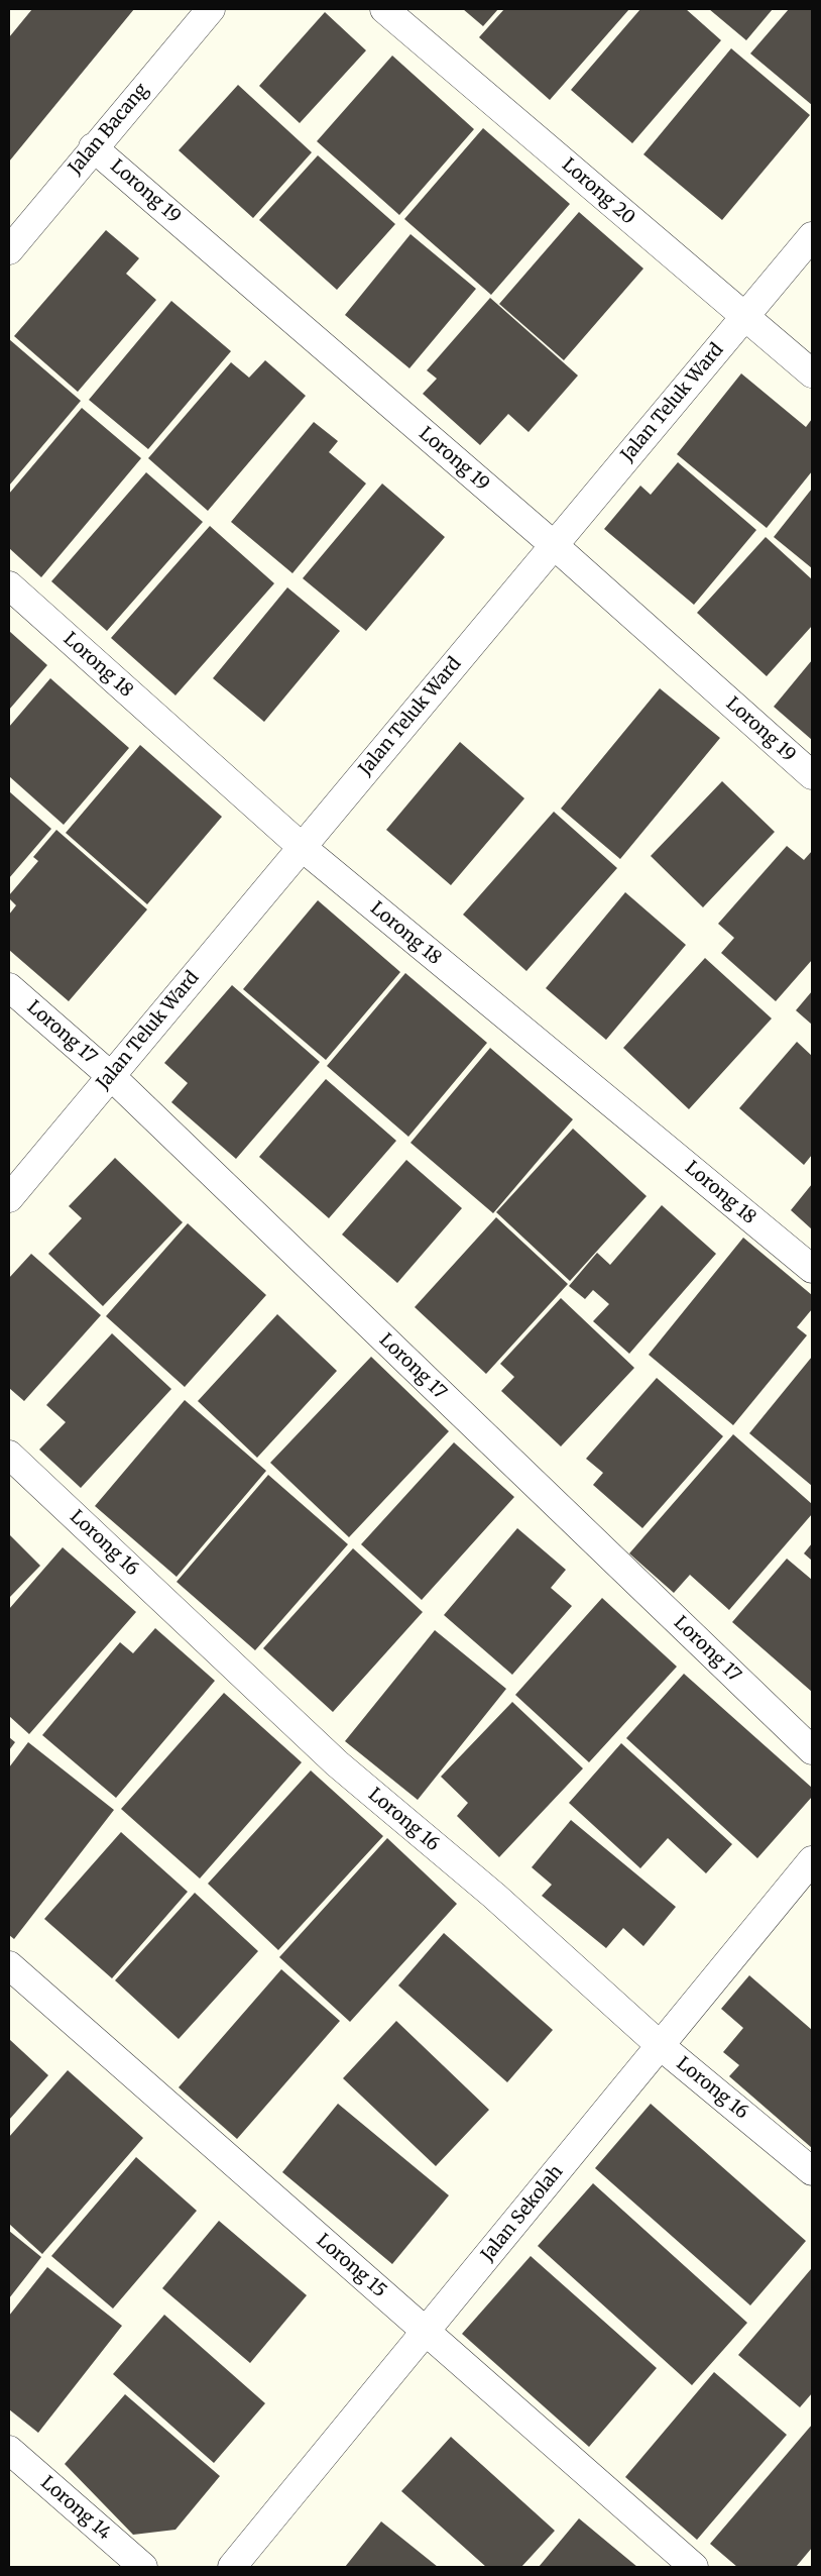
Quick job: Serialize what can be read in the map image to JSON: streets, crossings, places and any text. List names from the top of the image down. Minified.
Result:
{"streets":{"street":["Jalan Bacang","Lorong 19","Lorong 20","Jalan Teluk Ward","Lorong 18","Lorong 17","Lorong 16","Jalan Sekolah","Lorong 15","Lorong 14"]},"crossings":[["Jalan Bacang","Lorong 19"],["Lorong 19","Jalan Teluk Ward"],["Lorong 20","Jalan Teluk Ward"],["Jalan Teluk Ward","Lorong 18"],["Jalan Teluk Ward","Lorong 17"],["Lorong 16","Jalan Sekolah"],["Jalan Sekolah","Lorong 15"]]}
